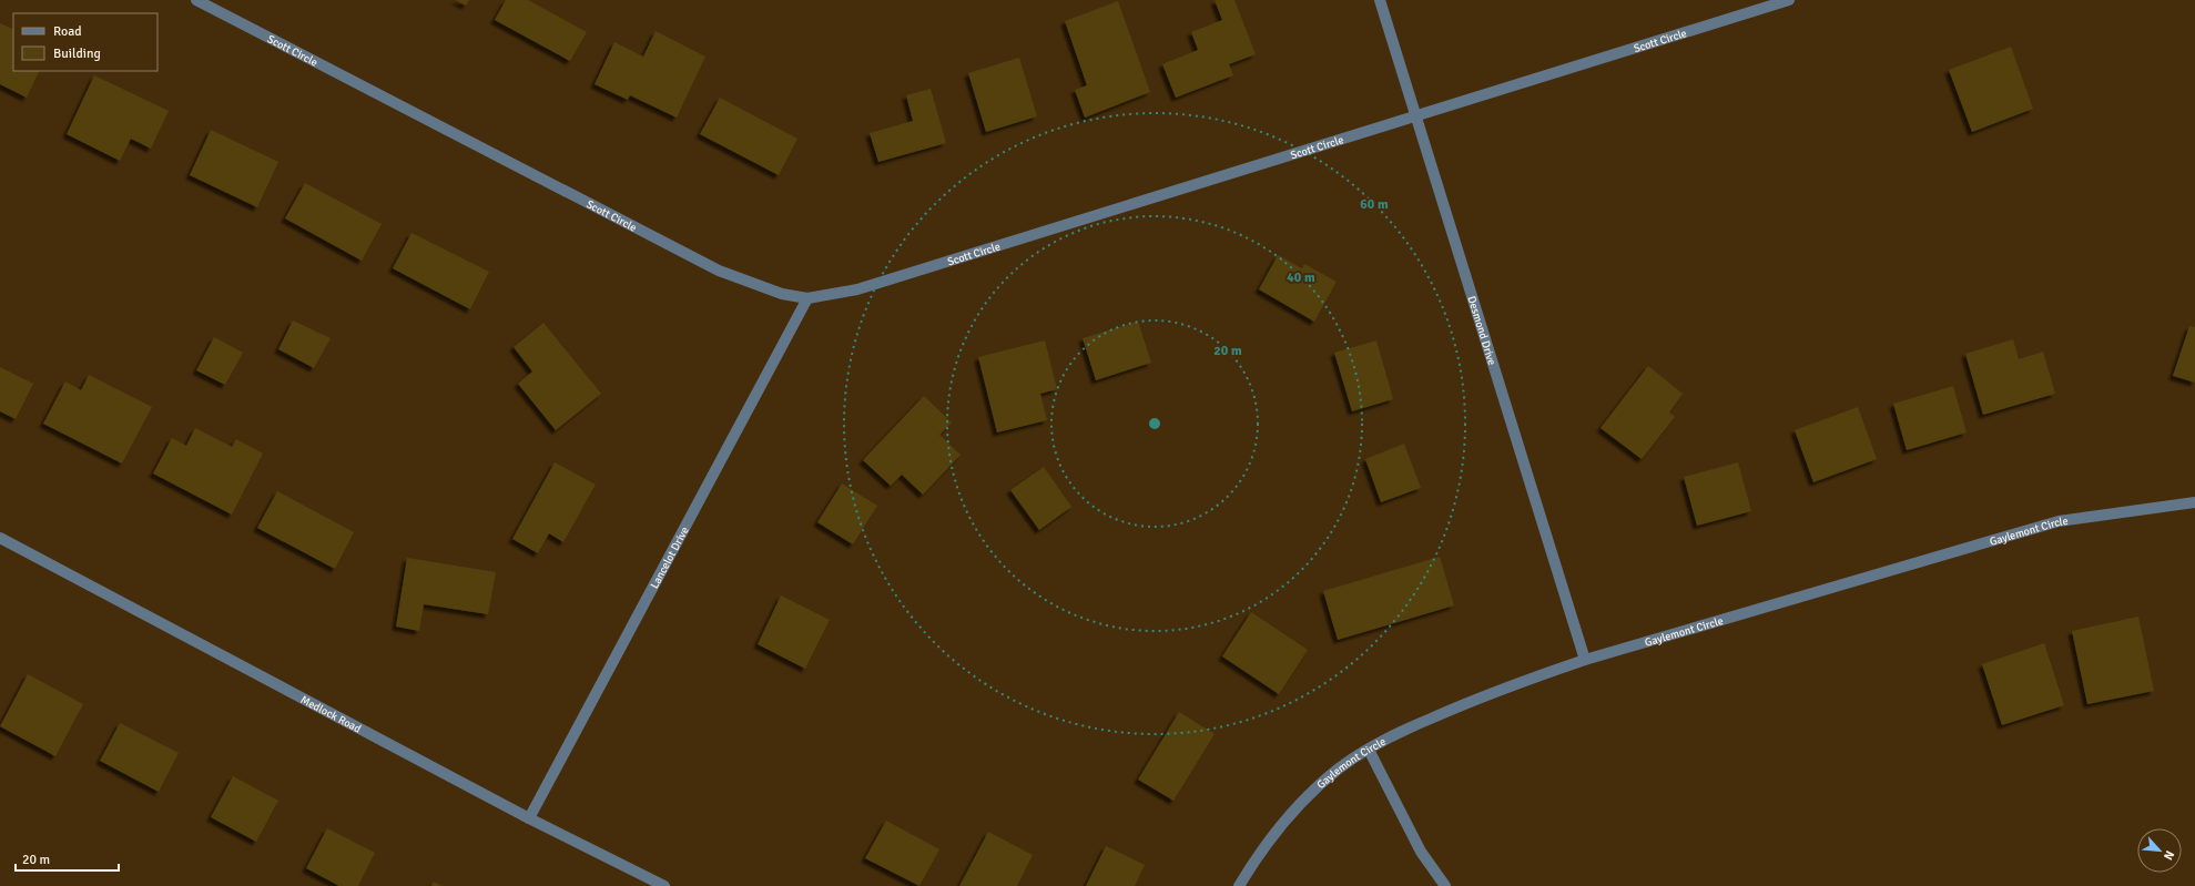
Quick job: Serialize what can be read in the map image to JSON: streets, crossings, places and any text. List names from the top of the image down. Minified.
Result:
{"streets":{"street":["Scott Circle","Desmond Drive","Gaylemont Circle","Lancelot Drive","Medlock Road"]},"crossings":[["Scott Circle","Desmond Drive"],["Scott Circle","Lancelot Drive"],["Desmond Drive","Gaylemont Circle"],["Lancelot Drive","Medlock Road"]],"legend":["Road","Building"],"scale_bar":"20 m","north":"bottom right","rings":["60 m","40 m","20 m"]}
